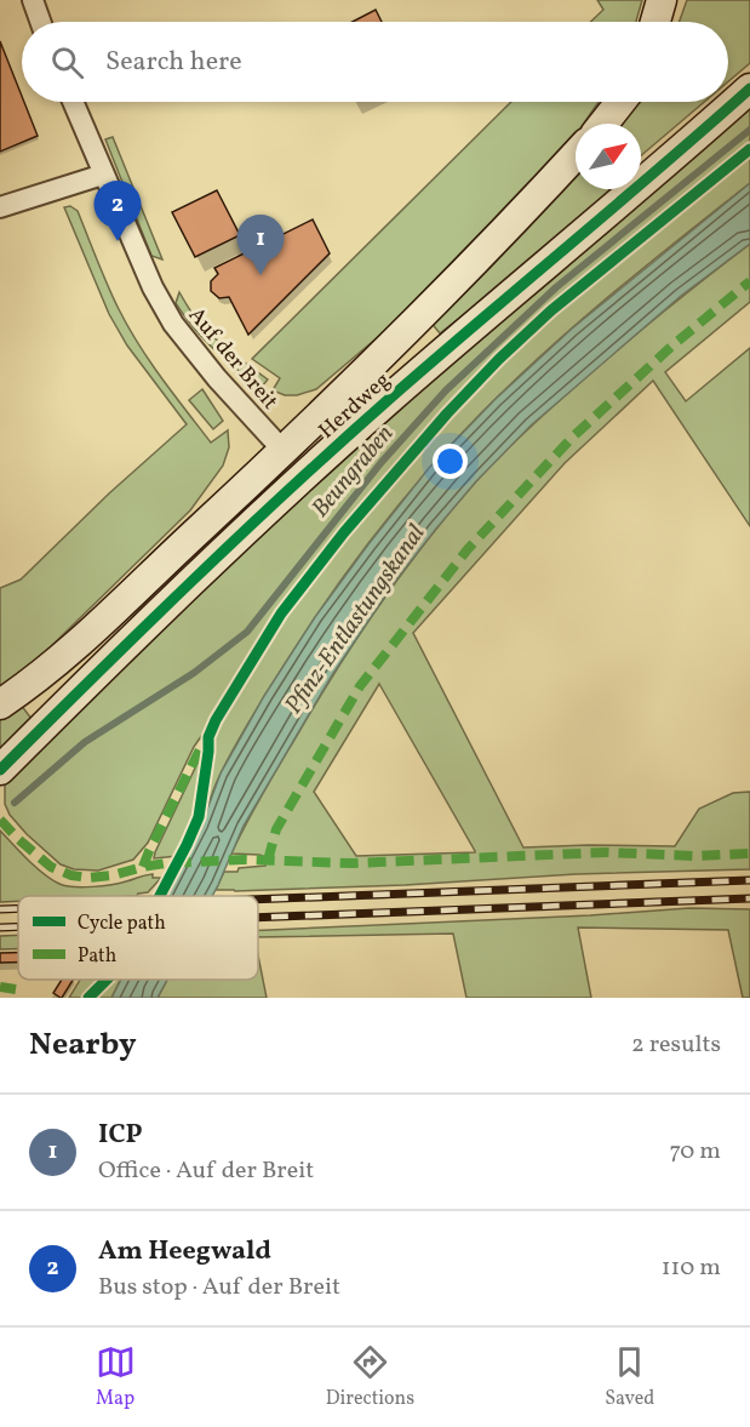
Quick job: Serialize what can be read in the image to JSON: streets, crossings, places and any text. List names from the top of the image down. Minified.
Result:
{"streets":{"street":["Auf der Breit","Herdweg"]},"water":["Beungraben","Pfinz-Entlastungskanal"],"legend":["Cycle path","Path"],"north":"top right","page":{"search":"Search here","pins":["2","1"],"heading":["Nearby","2 results"],"list":[{"mark":"1","name":"ICP","note":"Office · Auf der Breit","value":"70 m"},{"mark":"2","name":"Am Heegwald","note":"Bus stop · Auf der Breit","value":"110 m"}],"nav":["Map","Directions","Saved"]}}
